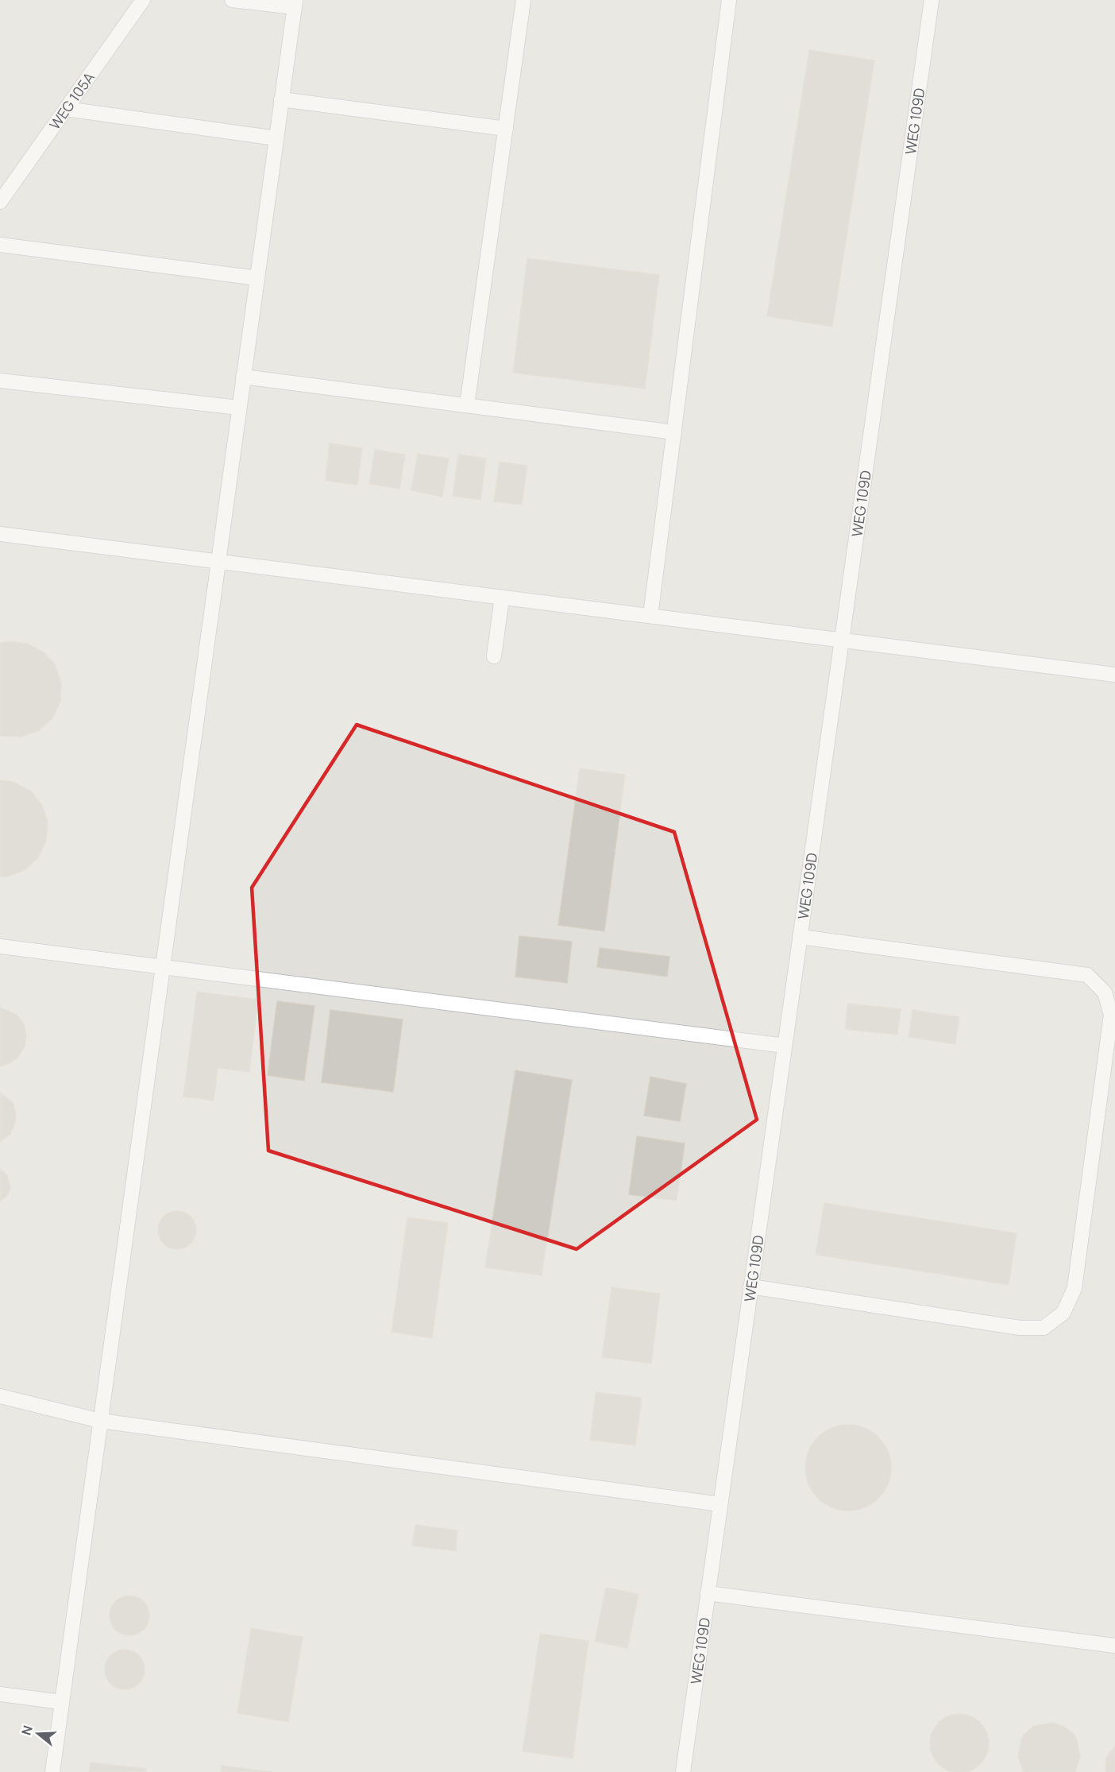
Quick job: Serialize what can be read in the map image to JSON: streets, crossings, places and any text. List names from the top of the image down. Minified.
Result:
{"streets":{"lane":["WEG 105A","WEG 109D"]},"north":"left"}
